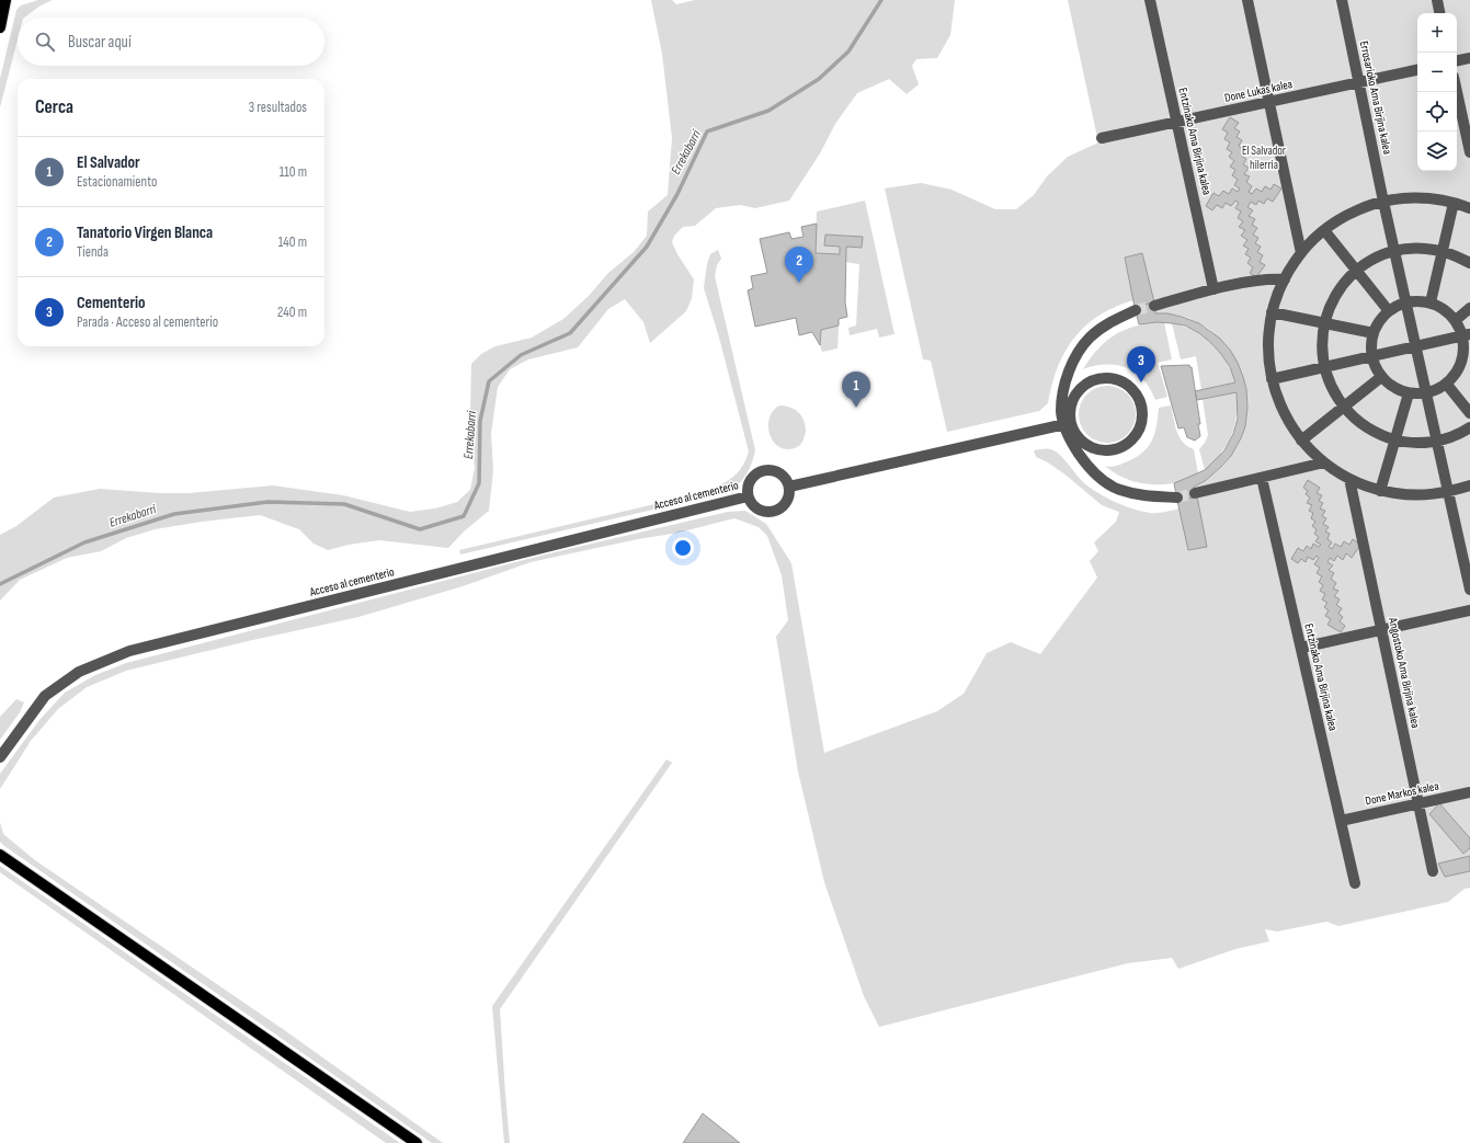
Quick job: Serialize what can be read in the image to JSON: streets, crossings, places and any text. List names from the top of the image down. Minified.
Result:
{"streets":{"street":["Done Lukas kalea","Errosarioko Ama Birjina kalea","Entzinako Ama Birjina kalea","Acceso al cementerio","Angostoko Ama Birjina kalea","Done Markos kalea"]},"crossings":[["Done Lukas kalea","Errosarioko Ama Birjina kalea"],["Done Lukas kalea","Entzinako Ama Birjina kalea"],["Entzinako Ama Birjina kalea","Done Markos kalea"],["Angostoko Ama Birjina kalea","Done Markos kalea"]],"water":["Errekabarri"],"parks":["El Salvador hilerria"],"page":{"map_buttons":["+","−"],"search":"Buscar aquí","heading":["Cerca","3 resultados"],"list":[{"mark":"1","name":"El Salvador","note":"Estacionamiento","value":"110 m"},{"mark":"2","name":"Tanatorio Virgen Blanca","note":"Tienda","value":"140 m"},{"mark":"3","name":"Cementerio","note":"Parada · Acceso al cementerio","value":"240 m"}],"pins":["2","3","1"]}}
